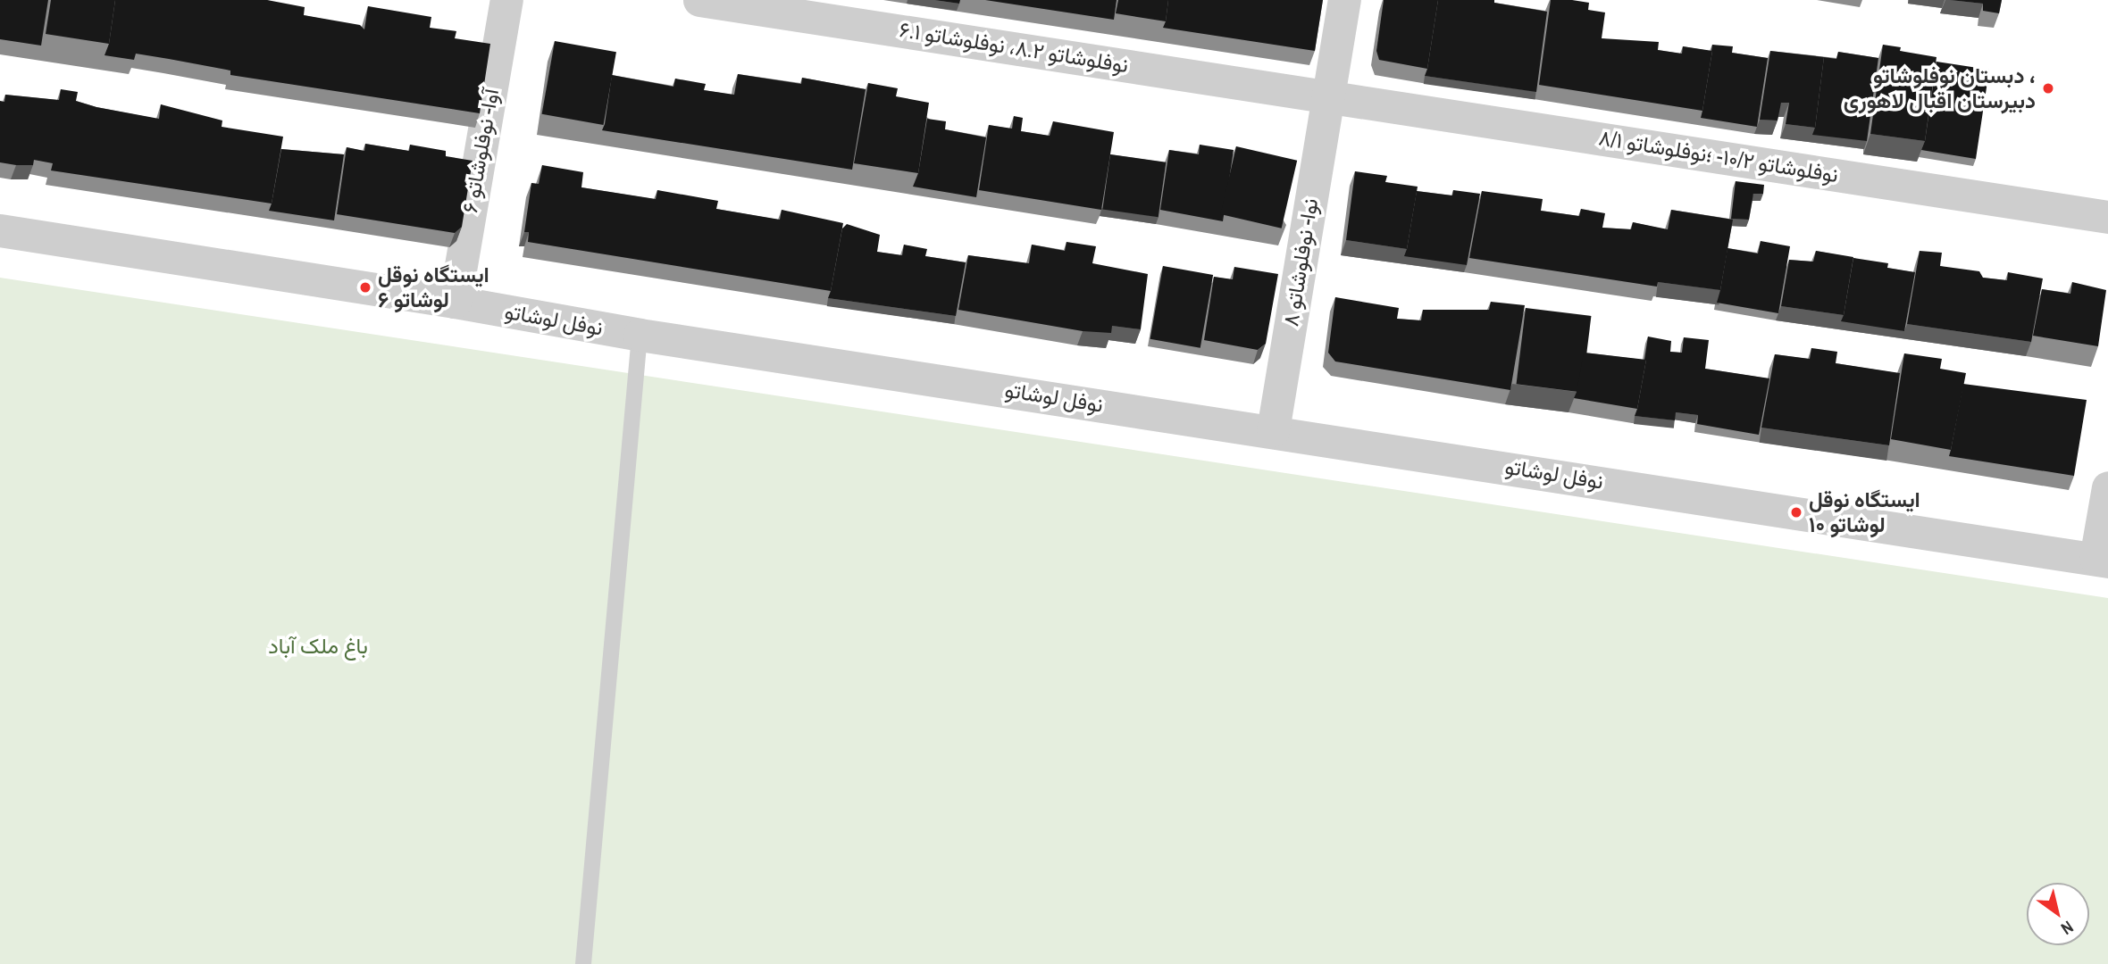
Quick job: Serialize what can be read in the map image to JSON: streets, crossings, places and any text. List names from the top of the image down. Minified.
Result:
{"streets":{"street":["نوفلوشاتو ۸.۲، نوفلوشاتو ۶.۱","آوا- نوفلوشاتو ۶","نوفلوشاتو ۱۰/۲- ؛نوفلوشاتو ۸/۱","نوا- نوفلوشاتو ۸","نوفل لوشاتو"]},"crossings":[["نوفلوشاتو ۸.۲، نوفلوشاتو ۶.۱","نوفلوشاتو ۱۰/۲- ؛نوفلوشاتو ۸/۱"],["نوفلوشاتو ۸.۲، نوفلوشاتو ۶.۱","نوا- نوفلوشاتو ۸"],["آوا- نوفلوشاتو ۶","نوفل لوشاتو"],["نوفلوشاتو ۱۰/۲- ؛نوفلوشاتو ۸/۱","نوا- نوفلوشاتو ۸"],["نوا- نوفلوشاتو ۸","نوفل لوشاتو"]],"parks":["باغ ملک آباد"],"places":["دبستان نوفلوشاتو ، دبیرستان اقبال لاهوری","ایستگاه نوقل لوشاتو ۶","ایستگاه نوقل لوشاتو ۱۰"],"north":"bottom right"}
